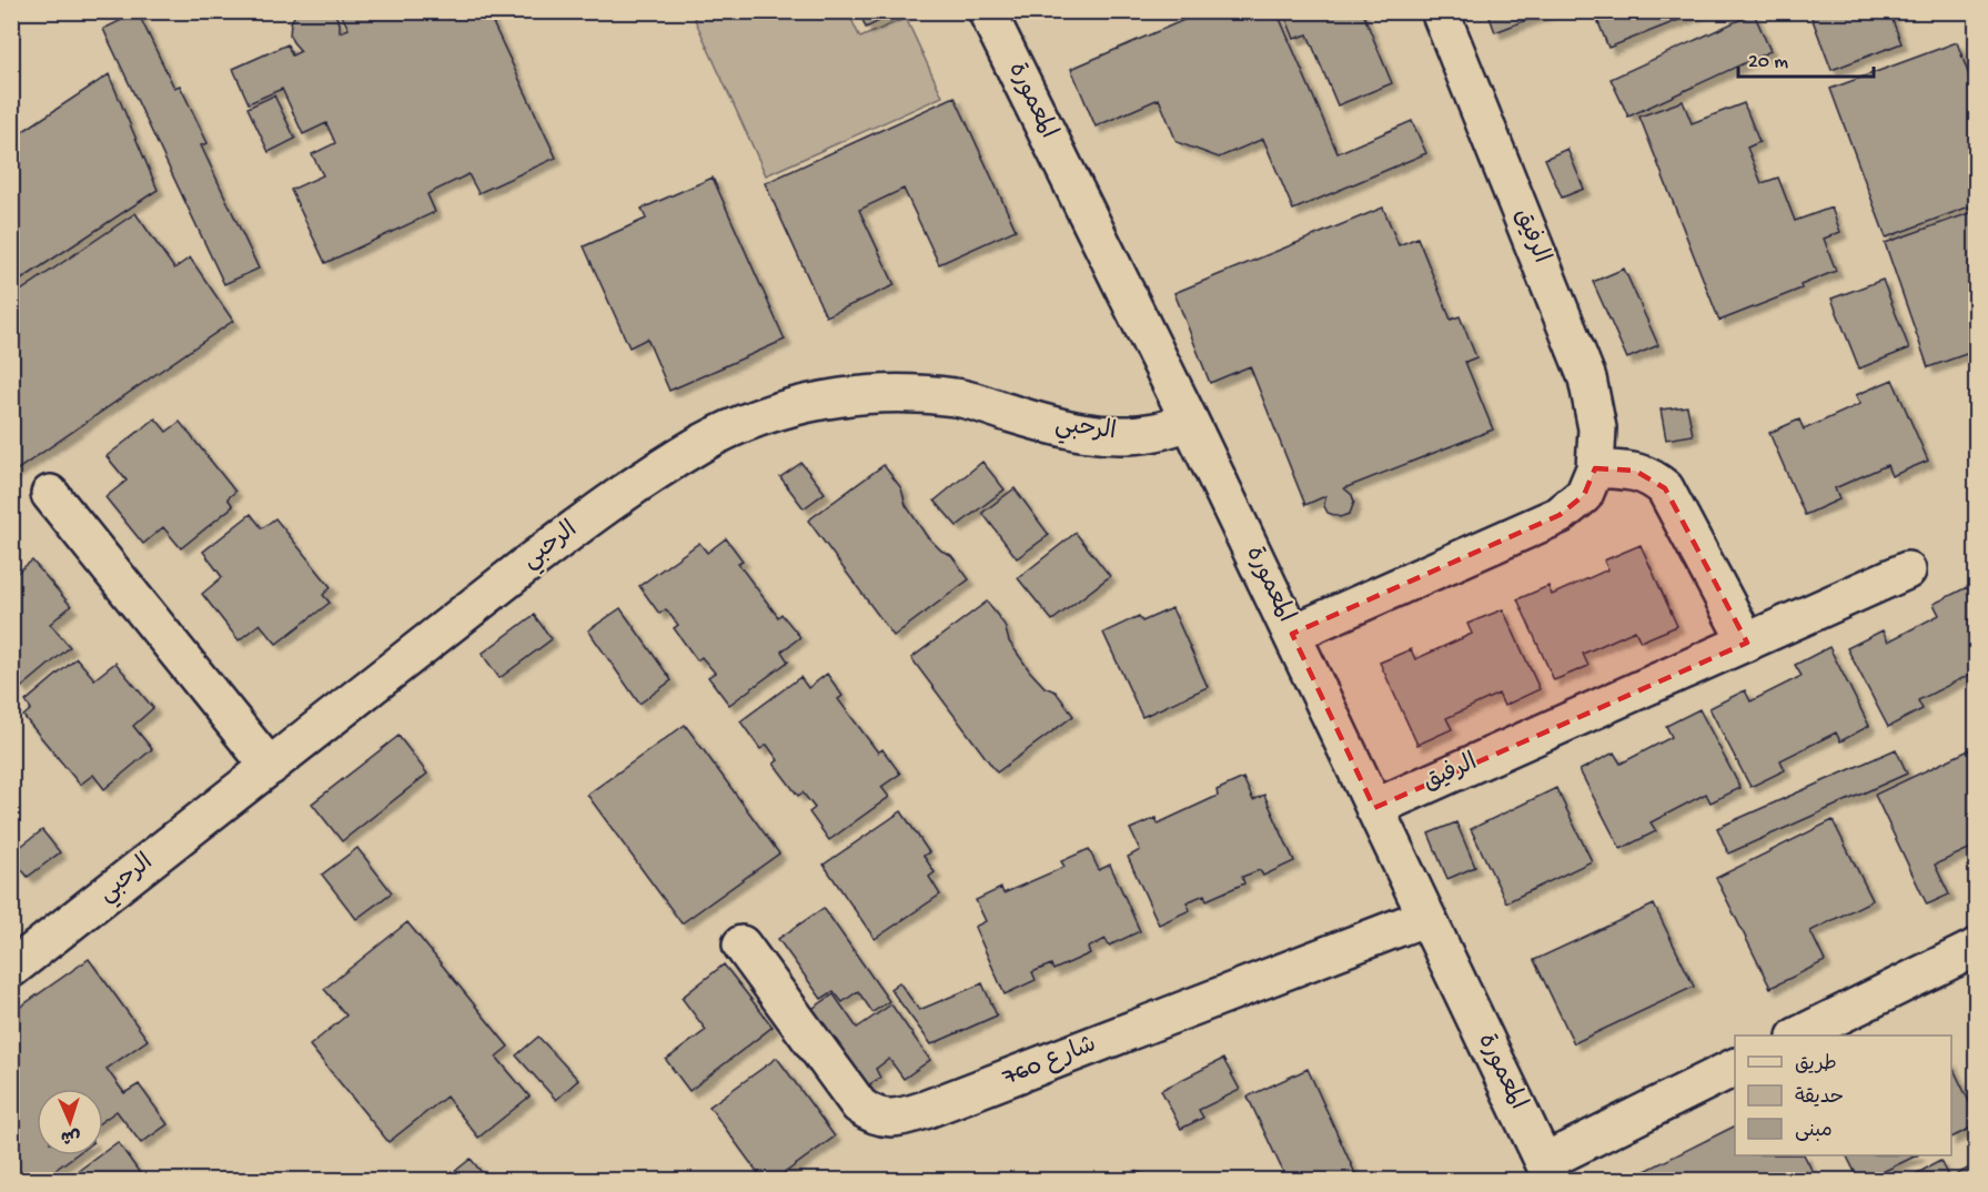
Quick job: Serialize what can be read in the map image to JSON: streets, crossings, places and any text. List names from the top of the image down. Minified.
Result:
{"streets":{"street":["المعمورة","الرفيق","الرحبي","شارع 760"]},"crossings":[["المعمورة","الرفيق"],["المعمورة","الرحبي"],["المعمورة","شارع 760"]],"legend":["طريق","حديقة","مبنى"],"scale_bar":"20 m","north":"bottom"}
